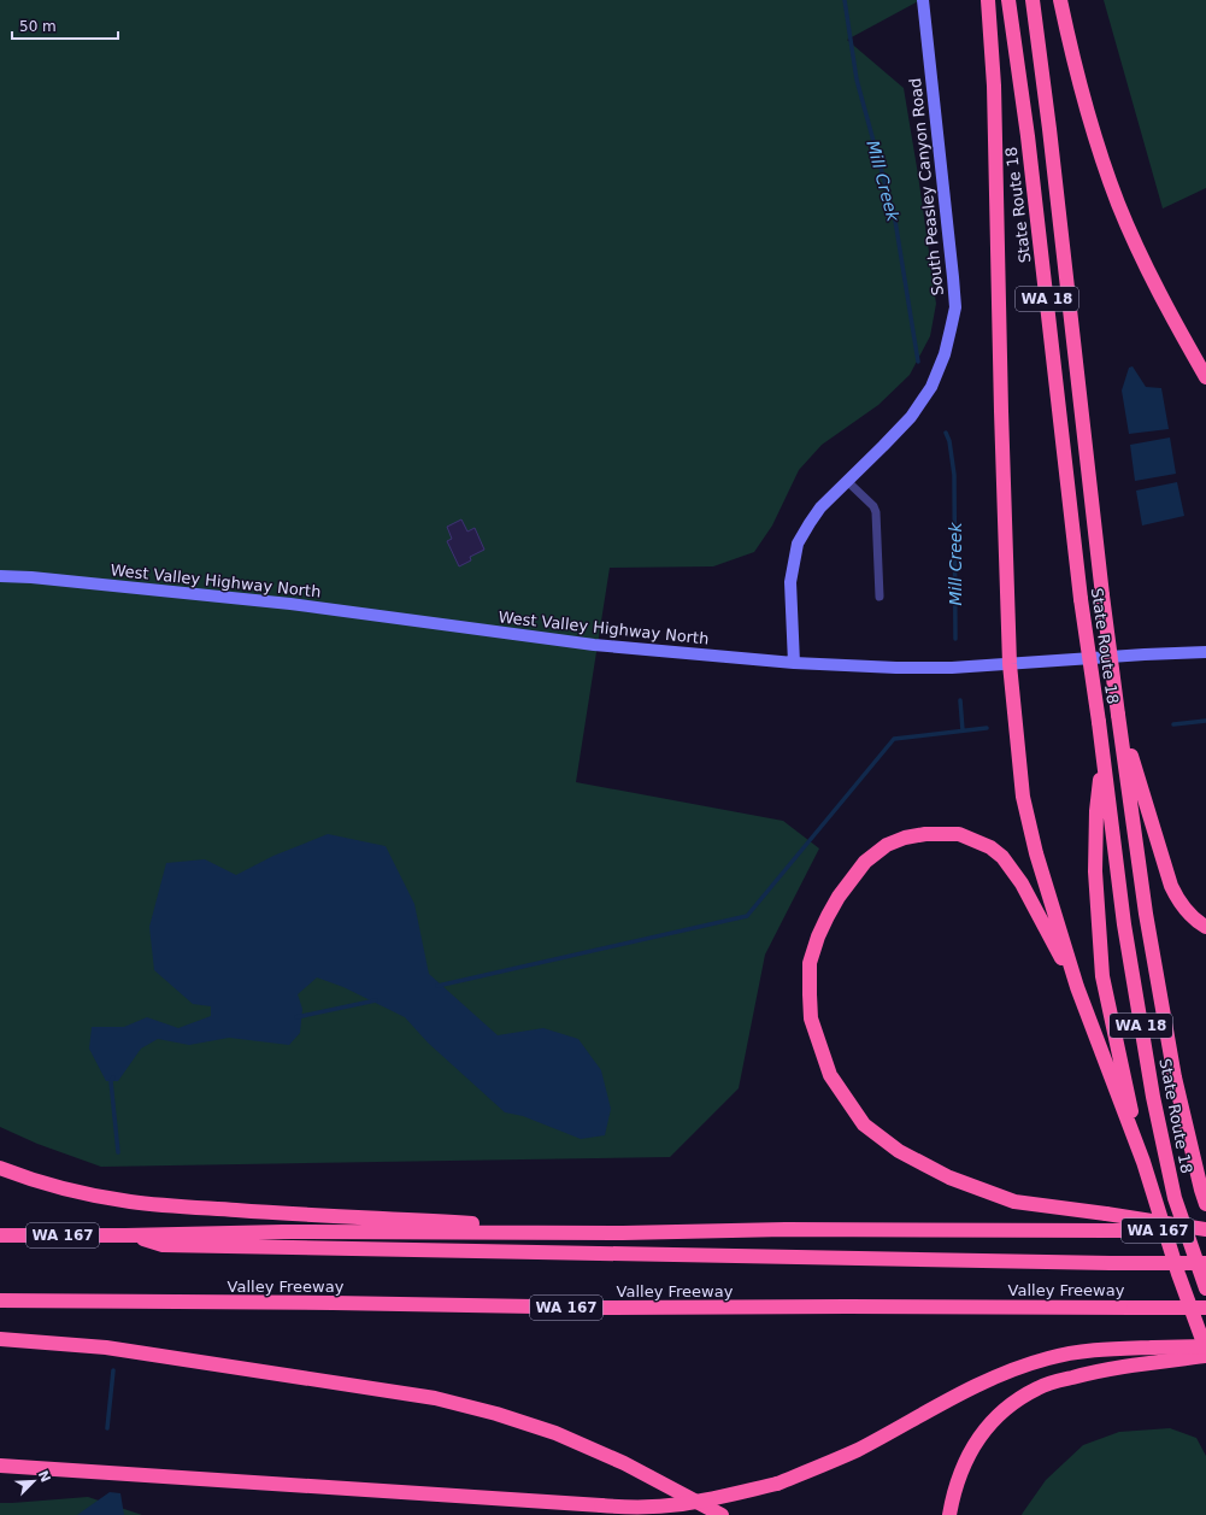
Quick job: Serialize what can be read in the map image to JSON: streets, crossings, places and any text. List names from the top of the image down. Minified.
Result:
{"streets":{"highway":["State Route 18","WA 18","WA 167","Valley Freeway"],"main road":["South Peasley Canyon Road","West Valley Highway North"]},"crossings":[["South Peasley Canyon Road","West Valley Highway North"]],"water":["Mill Creek"],"scale_bar":"50 m","north":"top right"}
